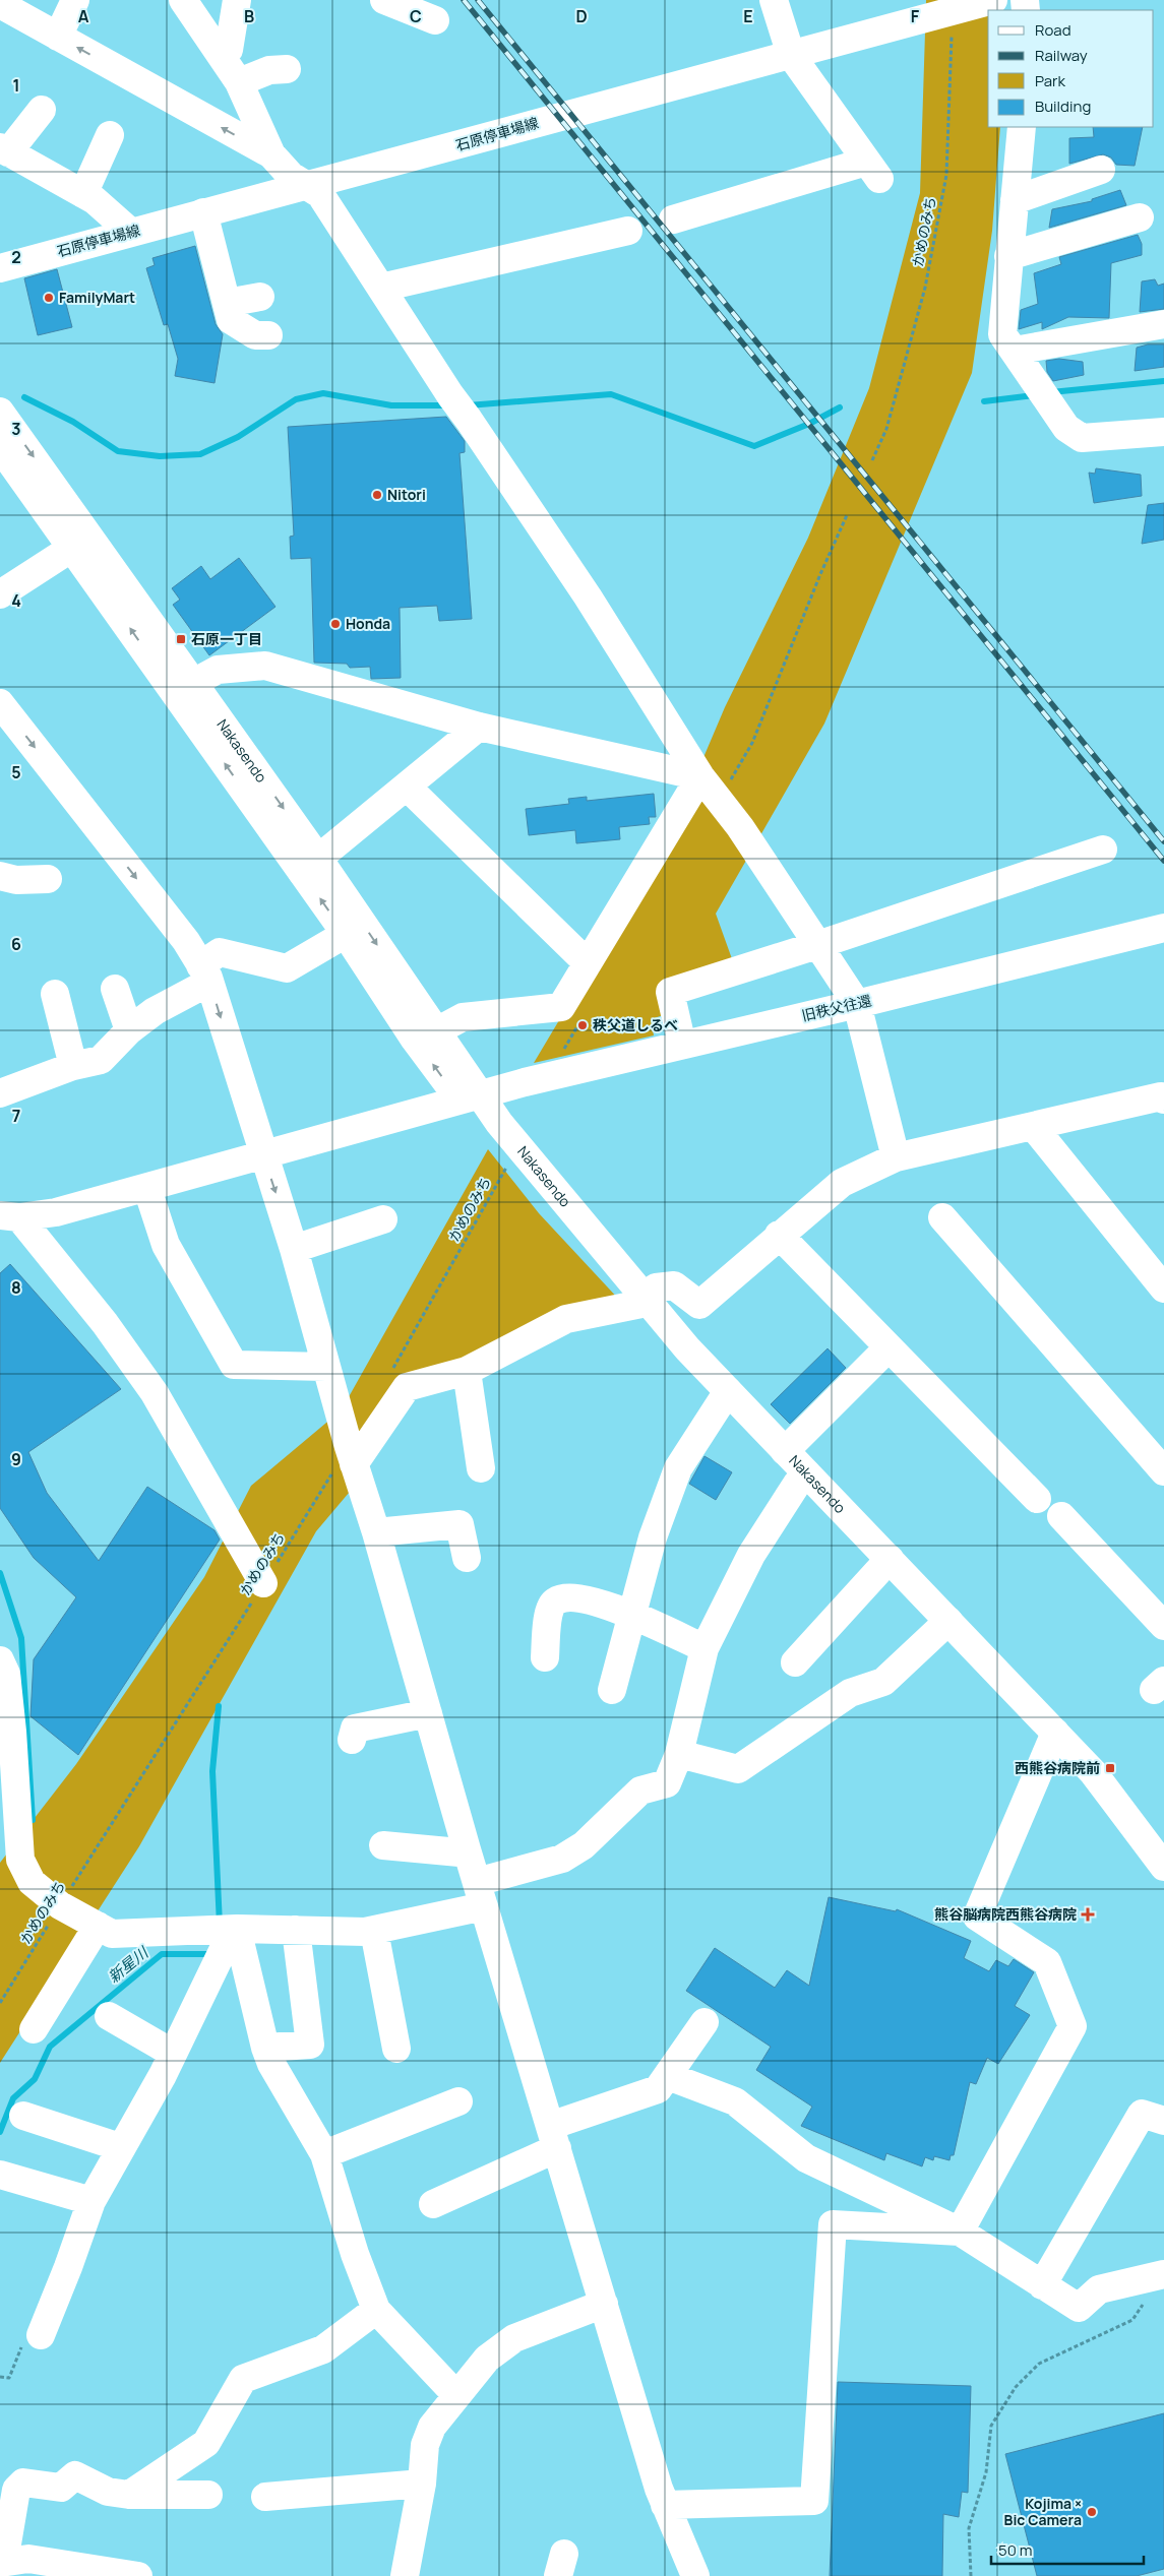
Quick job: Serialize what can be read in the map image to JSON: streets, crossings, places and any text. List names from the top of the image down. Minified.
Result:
{"streets":{"main road":["石原停車場線","Nakasendo","旧秩父往還"],"path":["かめのみち"]},"crossings":[["石原停車場線","かめのみち"],["Nakasendo","旧秩父往還"]],"water":["新星川"],"places":{"other":["FamilyMart","Nitori","Honda","秩父道しるべ","Kojima × Bic Camera"],"transit":["石原一丁目","西熊谷病院前"],"health":["熊谷脳病院西熊谷病院"]},"legend":["Road","Railway","Park","Building"],"scale_bar":"50 m","grid":{"columns":["A","B","C","D","E","F"],"rows":["1","2","3","4","5","6","7","8","9"]}}
